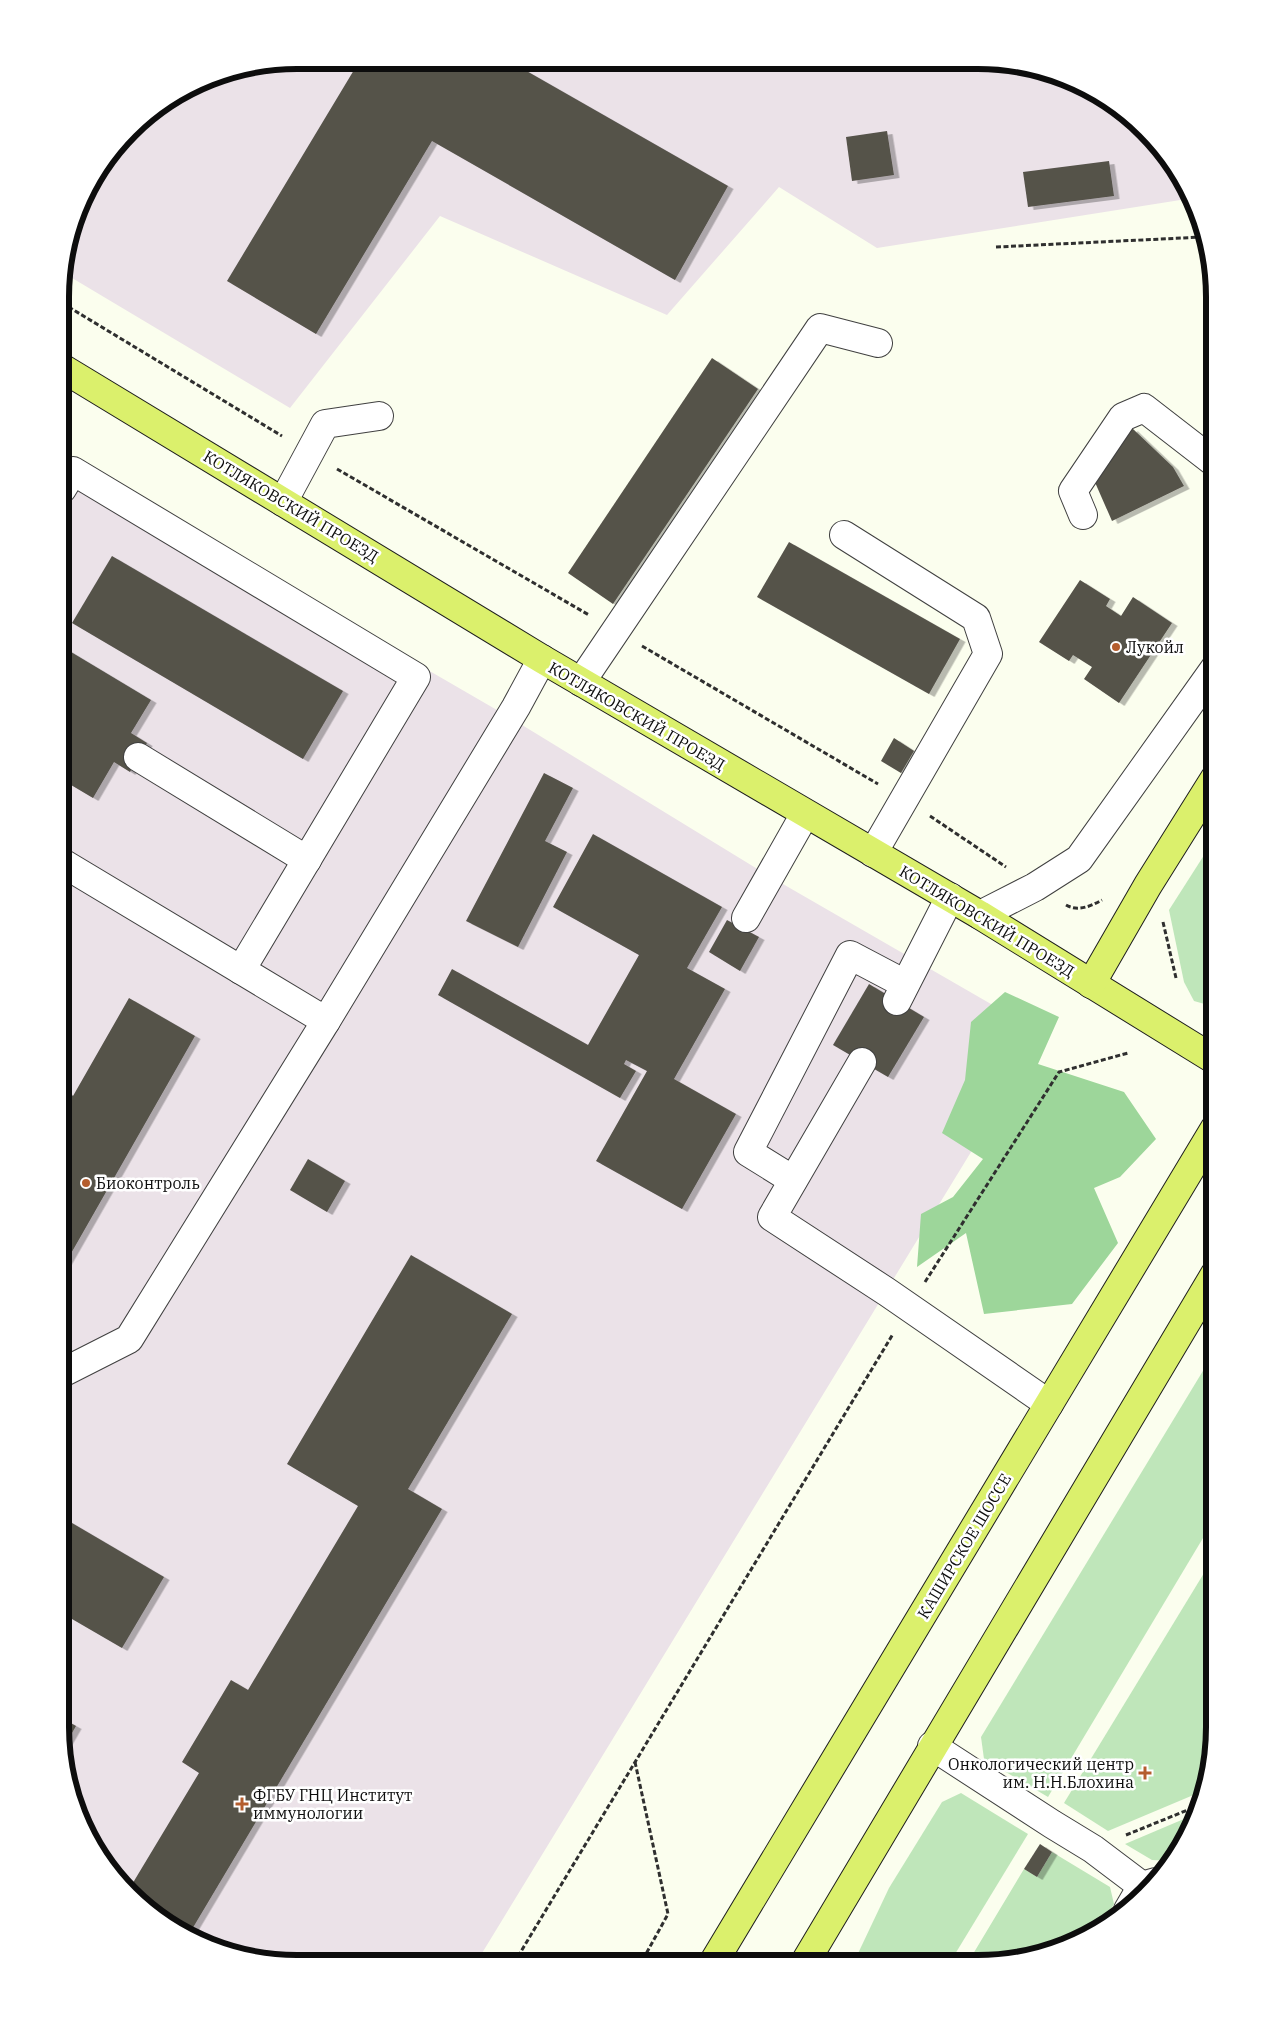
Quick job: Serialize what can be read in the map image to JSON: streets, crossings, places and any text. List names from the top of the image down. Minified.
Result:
{"streets":{"main road":["КОТЛЯКОВСКИЙ ПРОЕЗД","КАШИРСКОЕ ШОССЕ"]},"places":{"other":["Лукойл","Биоконтроль"],"health":["Онкологический центр им. Н.Н.Блохина","ФГБУ ГНЦ Институт иммунологии"]}}
